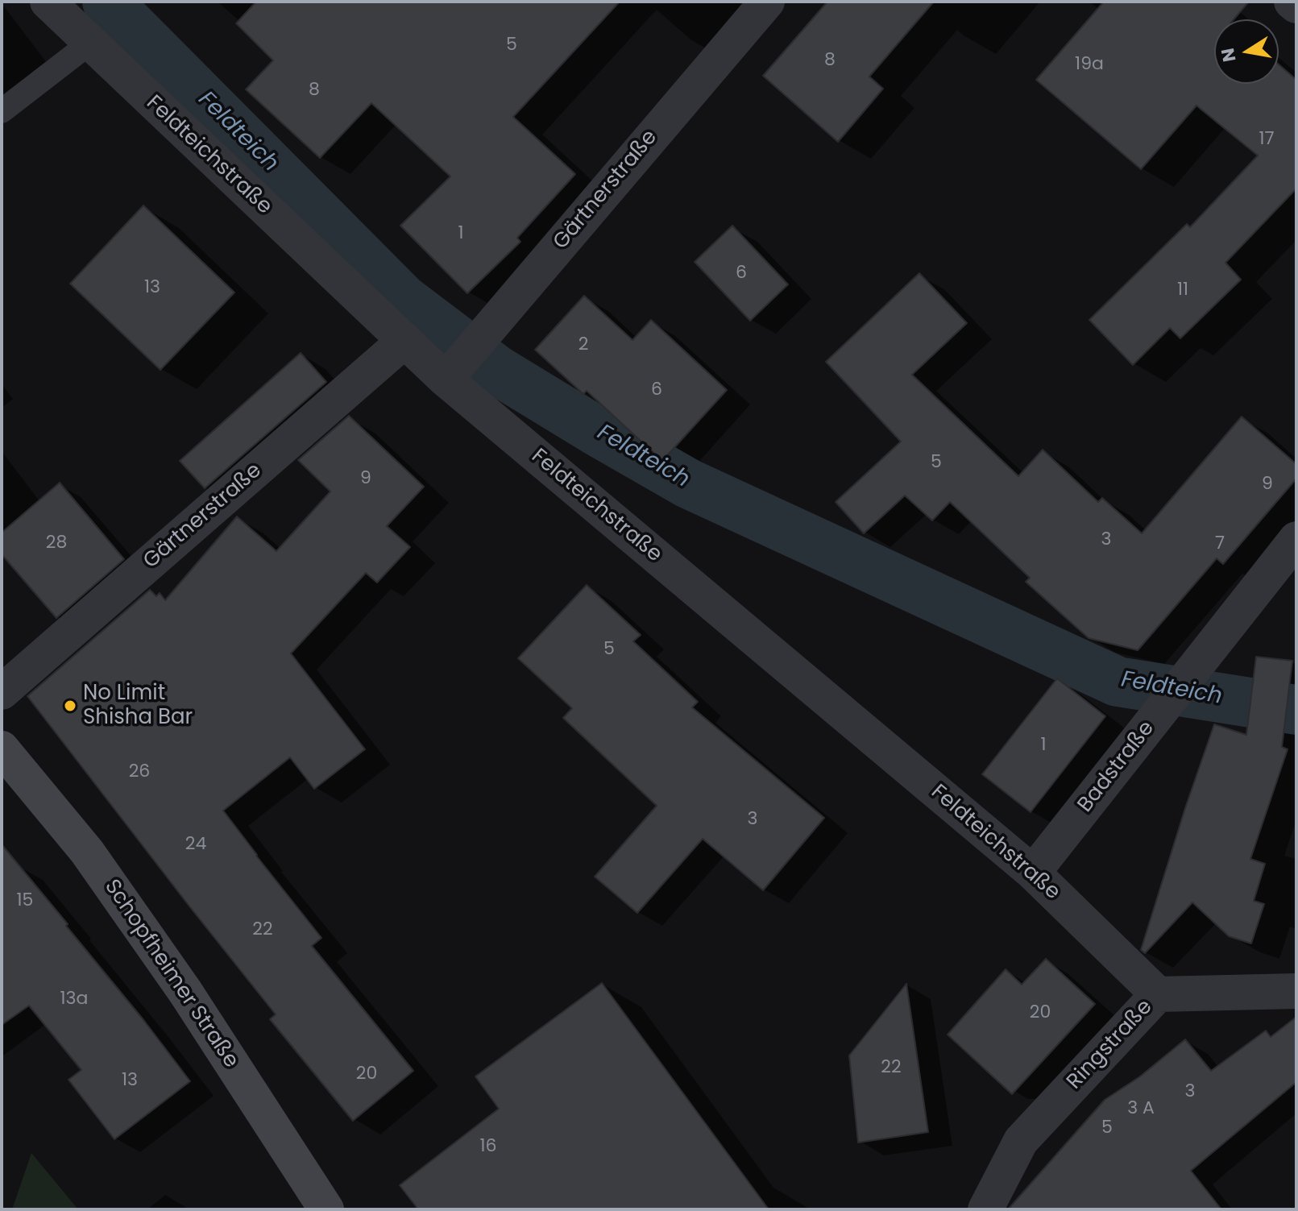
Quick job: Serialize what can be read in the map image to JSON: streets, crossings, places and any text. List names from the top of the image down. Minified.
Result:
{"streets":{"main road":["Schopfheimer Straße"],"street":["Feldteichstraße","Gärtnerstraße","Badstraße","Ringstraße"]},"crossings":[["Feldteichstraße","Gärtnerstraße"],["Feldteichstraße","Badstraße"],["Feldteichstraße","Ringstraße"]],"water":["Feldteich"],"places":["No Limit Shisha Bar"],"house_numbers":["5","8","19a","8","17","1","6","13","11","2","6","5","9","9","3","28","7","5","1","26","3","24","15","22","13a","20","22","20","13","3","3 A","5","16"],"north":"left"}
